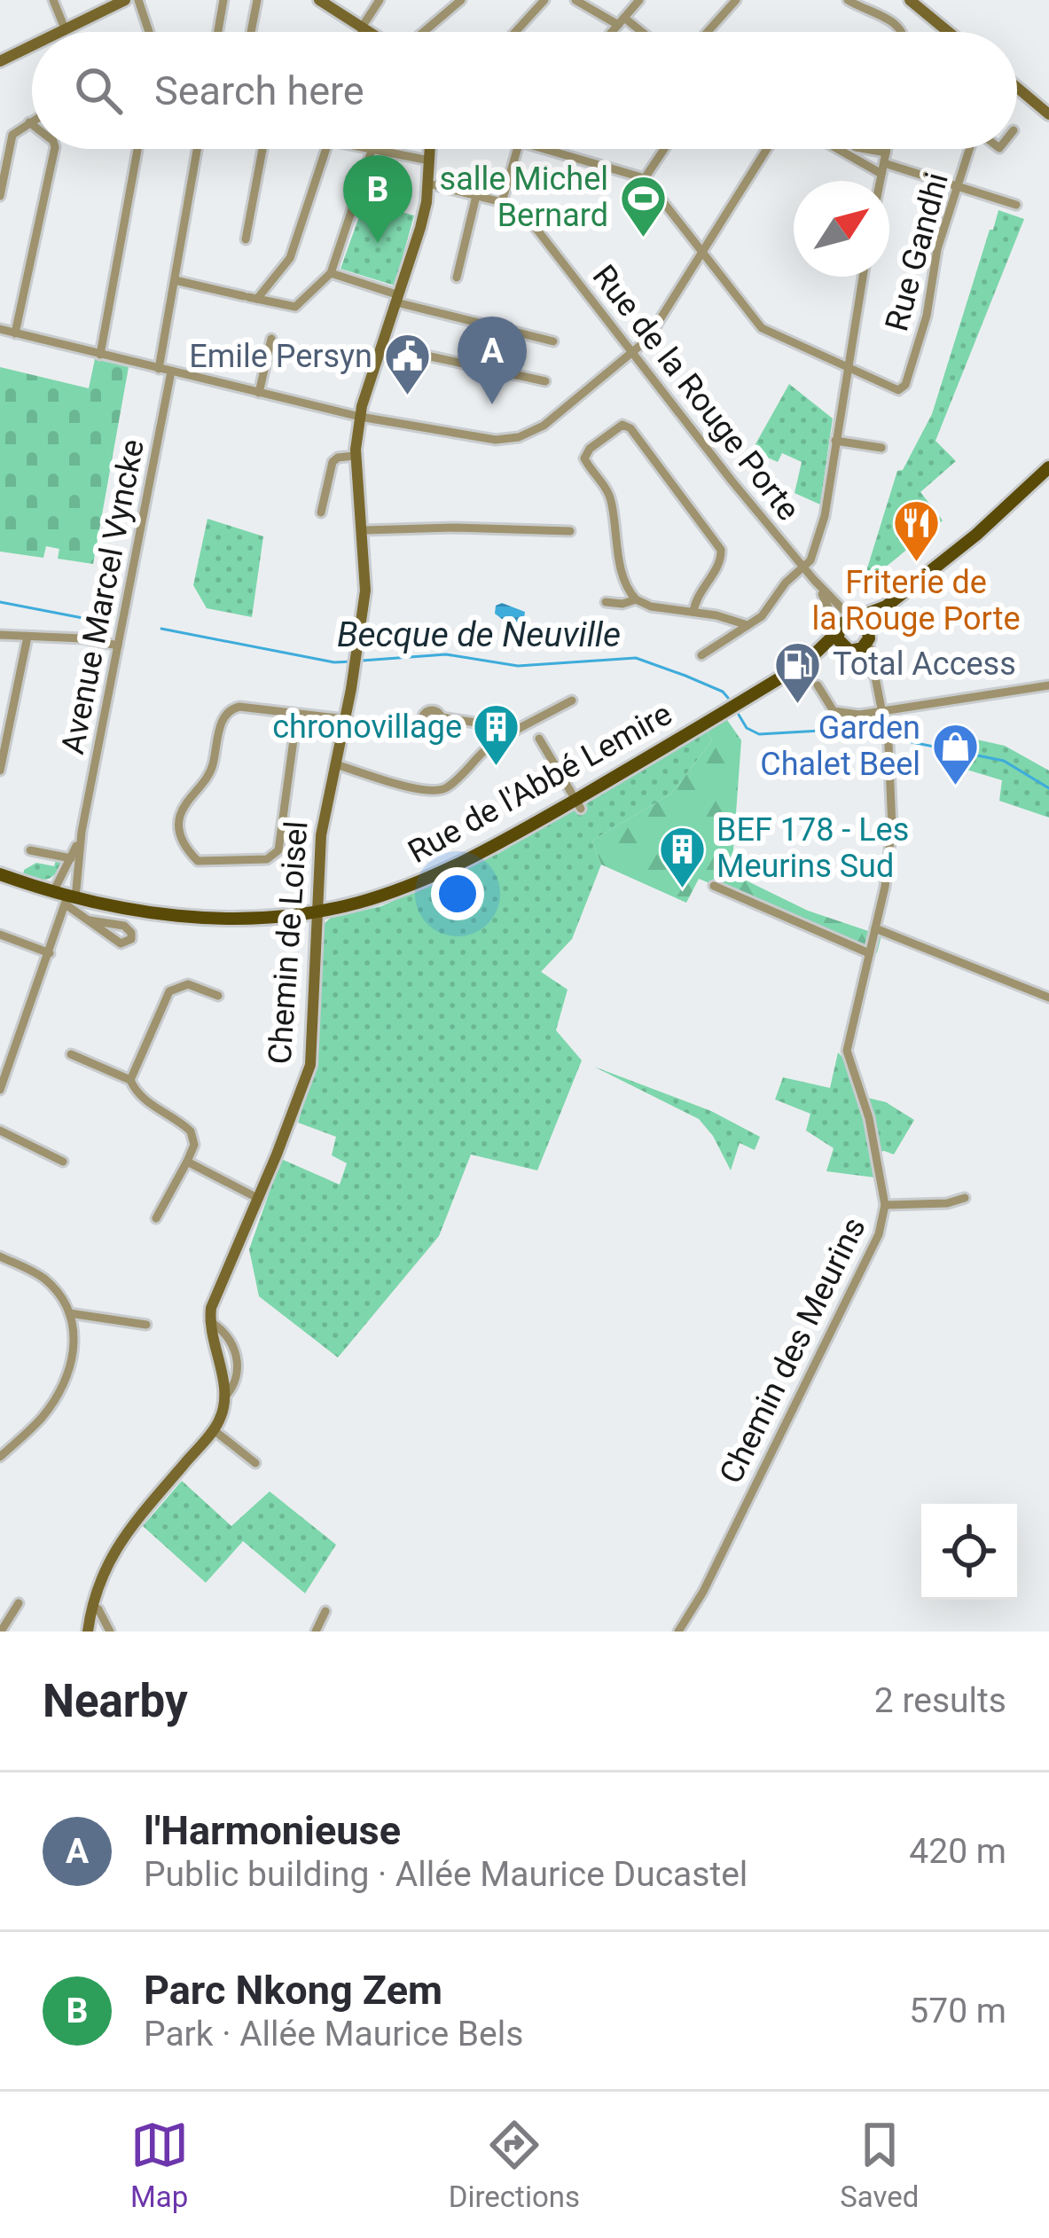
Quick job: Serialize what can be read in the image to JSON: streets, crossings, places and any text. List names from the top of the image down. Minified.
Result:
{"streets":{"main road":["Rue de l'Abbé Lemire"],"street":["Rue Gandhi","Rue de la Rouge Porte","Avenue Marcel Vyncke","Chemin de Loisel","Chemin des Meurins"]},"crossings":[["Rue de la Rouge Porte","Rue de l'Abbé Lemire"],["Rue de la Rouge Porte","Chemin de Loisel"],["Rue de la Rouge Porte","Chemin des Meurins"],["Avenue Marcel Vyncke","Rue de l'Abbé Lemire"],["Rue de l'Abbé Lemire","Chemin de Loisel"],["Rue de l'Abbé Lemire","Chemin des Meurins"]],"water":["Becque de Neuville"],"places":{"sports":["salle Michel Bernard"],"public building":["Emile Persyn"],"restaurant":["Friterie de la Rouge Porte"],"fuel station":["Total Access"],"building":["chronovillage","BEF 178 - Les Meurins Sud"],"shop":["Garden Chalet Beel"]},"north":"top right","page":{"search":"Search here","pins":["B","A"],"heading":["Nearby","2 results"],"list":[{"mark":"A","name":"l'Harmonieuse","note":"Public building · Allée Maurice Ducastel","value":"420 m"},{"mark":"B","name":"Parc Nkong Zem","note":"Park · Allée Maurice Bels","value":"570 m"}],"nav":["Map","Directions","Saved"]}}
